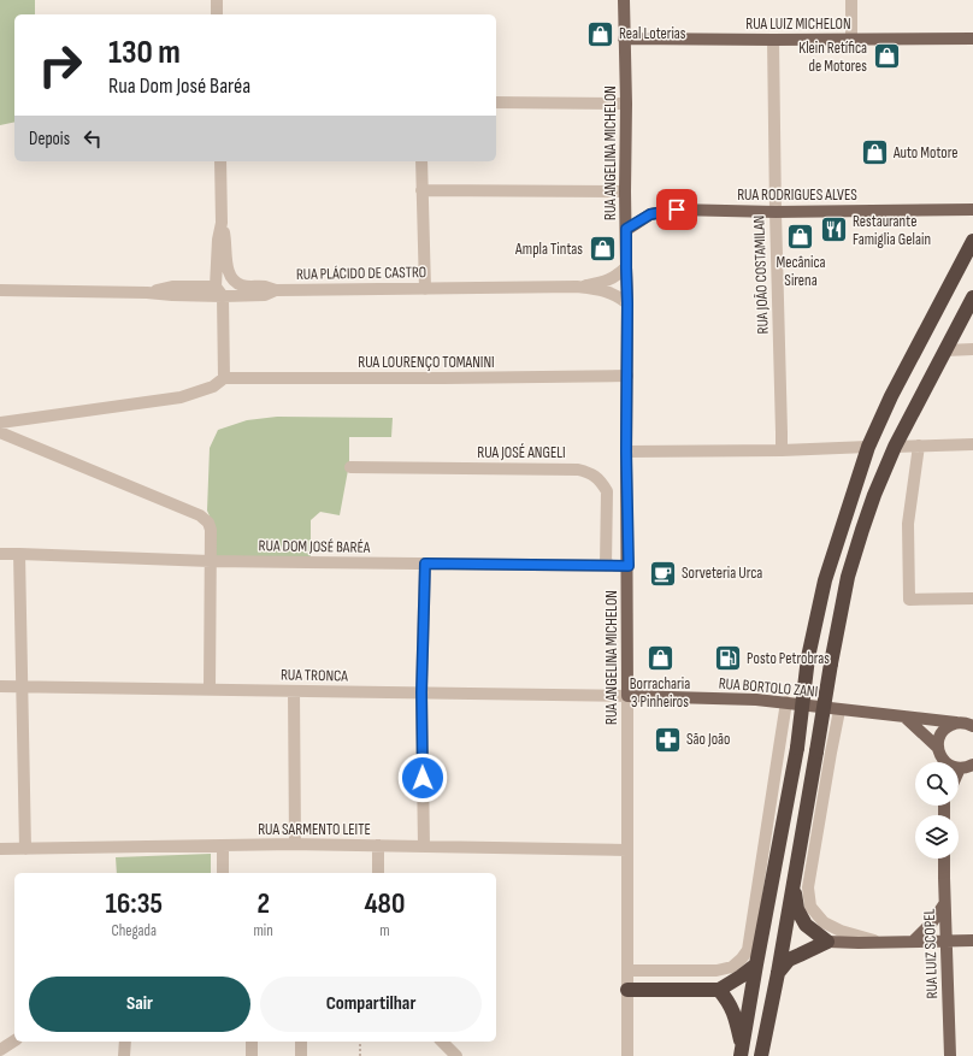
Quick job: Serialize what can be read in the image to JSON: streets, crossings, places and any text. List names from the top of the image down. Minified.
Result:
{"streets":{"main road":["RUA LUIZ MICHELON","RUA ANGELINA MICHELON","RUA RODRIGUES ALVES","RUA BORTOLO ZANI","RUA LUIZ SCOPEL"],"street":["RUA PLÁCIDO DE CASTRO","RUA JOÃO COSTAMILAN","RUA LOURENÇO TOMANINI","RUA JOSÉ ANGELI","RUA DOM JOSÉ BARÉA","RUA TRONCA","RUA SARMENTO LEITE"]},"crossings":[["RUA LUIZ MICHELON","RUA ANGELINA MICHELON"],["RUA LUIZ MICHELON","RUA JOÃO COSTAMILAN"],["RUA ANGELINA MICHELON","RUA RODRIGUES ALVES"],["RUA ANGELINA MICHELON","RUA PLÁCIDO DE CASTRO"],["RUA ANGELINA MICHELON","RUA LOURENÇO TOMANINI"],["RUA ANGELINA MICHELON","RUA DOM JOSÉ BARÉA"],["RUA ANGELINA MICHELON","RUA TRONCA"],["RUA ANGELINA MICHELON","RUA BORTOLO ZANI"],["RUA ANGELINA MICHELON","RUA SARMENTO LEITE"],["RUA RODRIGUES ALVES","RUA JOÃO COSTAMILAN"],["RUA JOSÉ ANGELI","RUA DOM JOSÉ BARÉA"],["RUA TRONCA","RUA BORTOLO ZANI"]],"places":{"shop":["Real Loterias","Klein Retífica de Motores","Auto Motore","Mecânica Sirena","Ampla Tintas","Borracharia 3 Pinheiros"],"restaurant":["Restaurante Famiglia Gelain"],"cafe":["Sorveteria Urca"],"fuel station":["Posto Petrobras"],"pharmacy":["São João"]},"page":{"turn":["130 m","Rua Dom José Baréa"],"then":"Depois","eta":["16:35","Chegada","2","min","480","m"],"buttons":["Sair","Compartilhar"]}}
